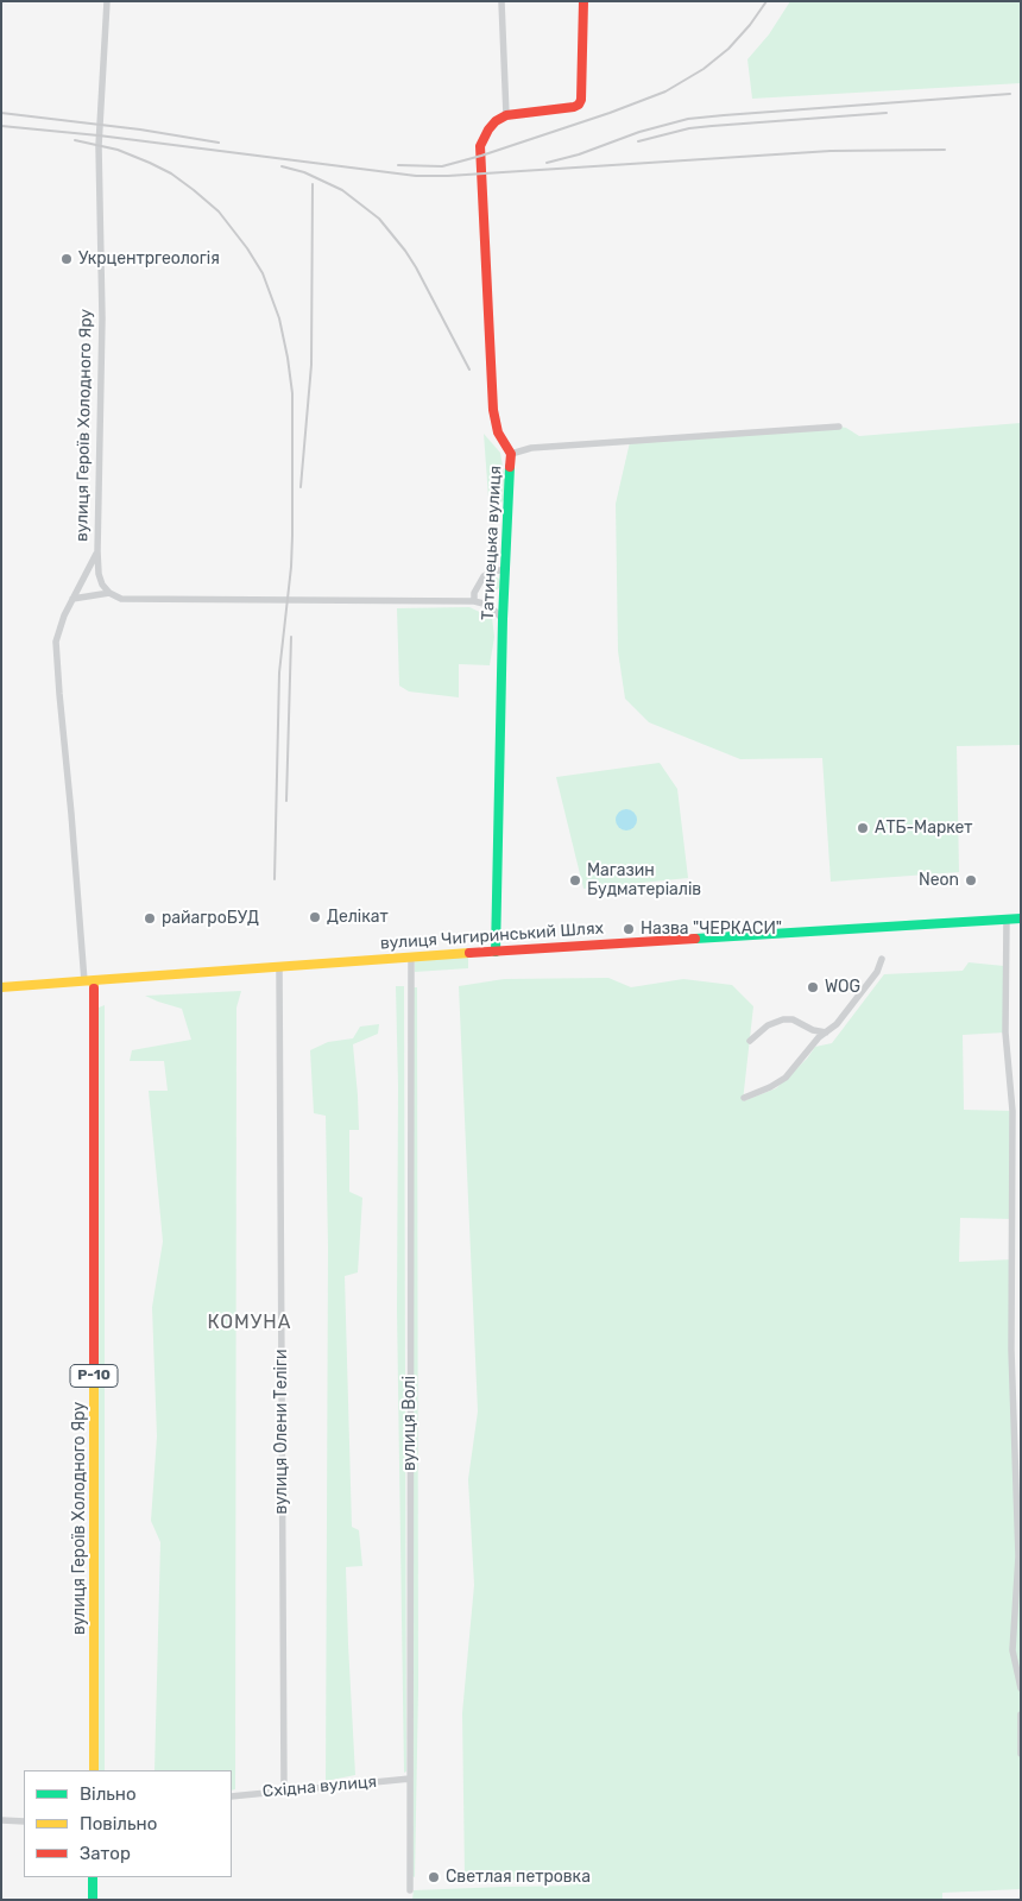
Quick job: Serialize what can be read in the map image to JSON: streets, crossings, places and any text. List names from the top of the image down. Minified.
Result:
{"streets":{"main road":["вулиця Героїв Холодного Яру","Татинецька вулиця","вулиця Чигиринський Шлях","Р-10"],"street":["вулиця Волі","вулиця Олени Теліги","Східна вулиця"]},"crossings":[["вулиця Героїв Холодного Яру","вулиця Чигиринський Шлях"],["Татинецька вулиця","вулиця Чигиринський Шлях"],["вулиця Чигиринський Шлях","вулиця Волі"],["вулиця Чигиринський Шлях","вулиця Олени Теліги"],["вулиця Волі","Східна вулиця"],["вулиця Олени Теліги","Східна вулиця"]],"districts":["КОМУНА"],"places":["Укрцентргеологія","АТБ-Маркет","Магазин Будматеріалів","Neon","Делікат","райагроБУД","Назва \"ЧЕРКАСИ\"","WOG","Светлая петровка"],"legend":["Вільно","Повільно","Затор"]}
